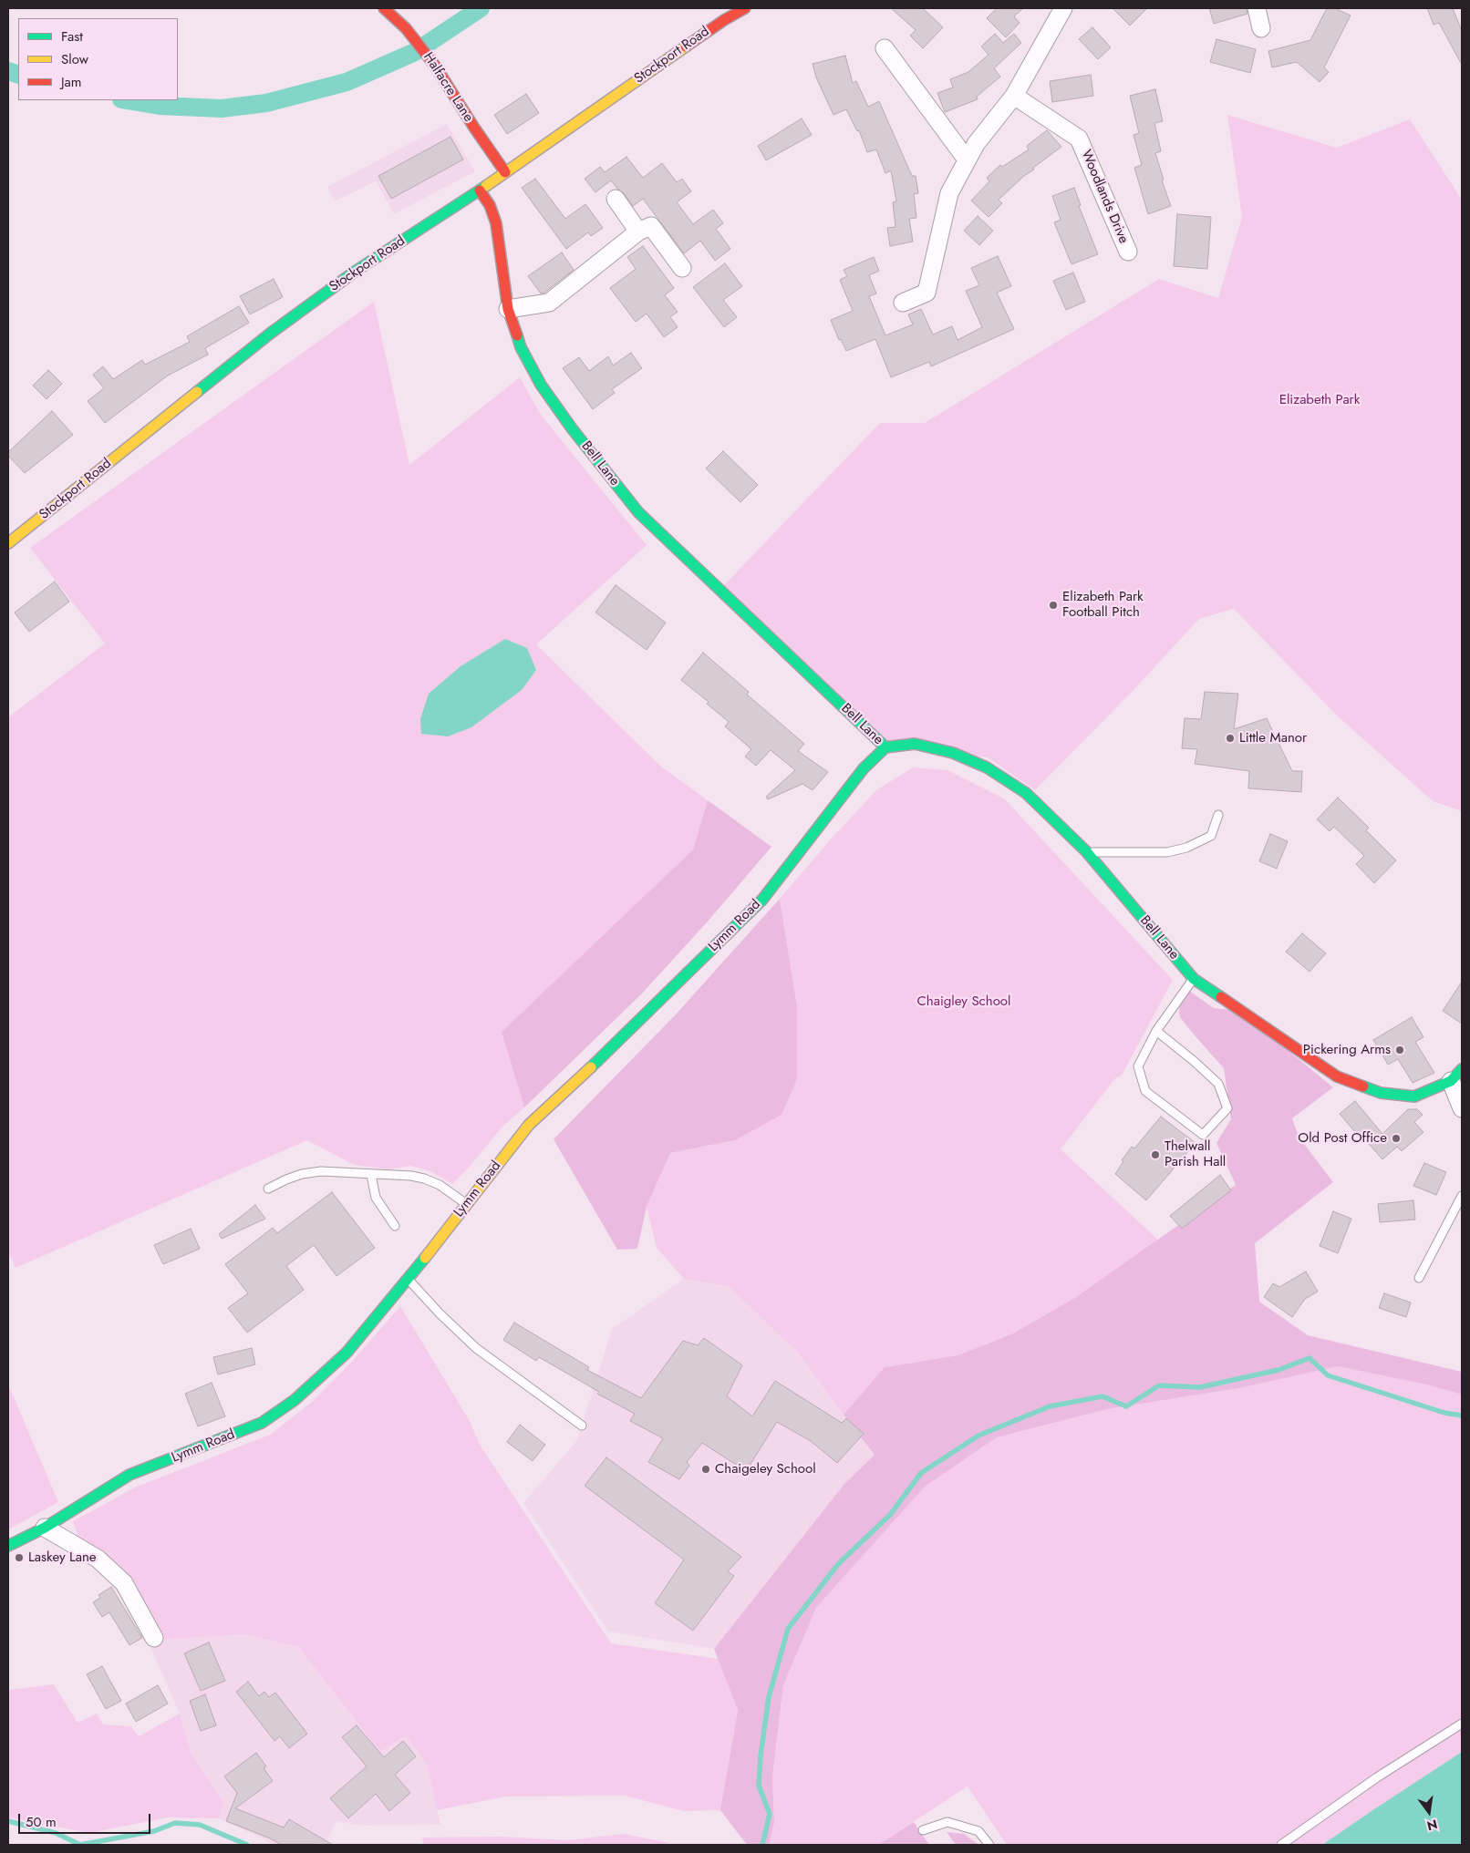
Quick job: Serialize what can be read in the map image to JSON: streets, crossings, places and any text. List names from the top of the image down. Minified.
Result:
{"streets":{"main road":["Stockport Road","Halfacre Lane","Bell Lane","Lymm Road"],"street":["Woodlands Drive"]},"crossings":[["Stockport Road","Halfacre Lane"],["Stockport Road","Bell Lane"],["Bell Lane","Lymm Road"]],"parks":["Elizabeth Park","Chaigley School"],"places":["Elizabeth Park Football Pitch","Little Manor","Pickering Arms","Old Post Office","Thelwall Parish Hall","Chaigeley School","Laskey Lane"],"legend":["Fast","Slow","Jam"],"scale_bar":"50 m","north":"bottom"}
